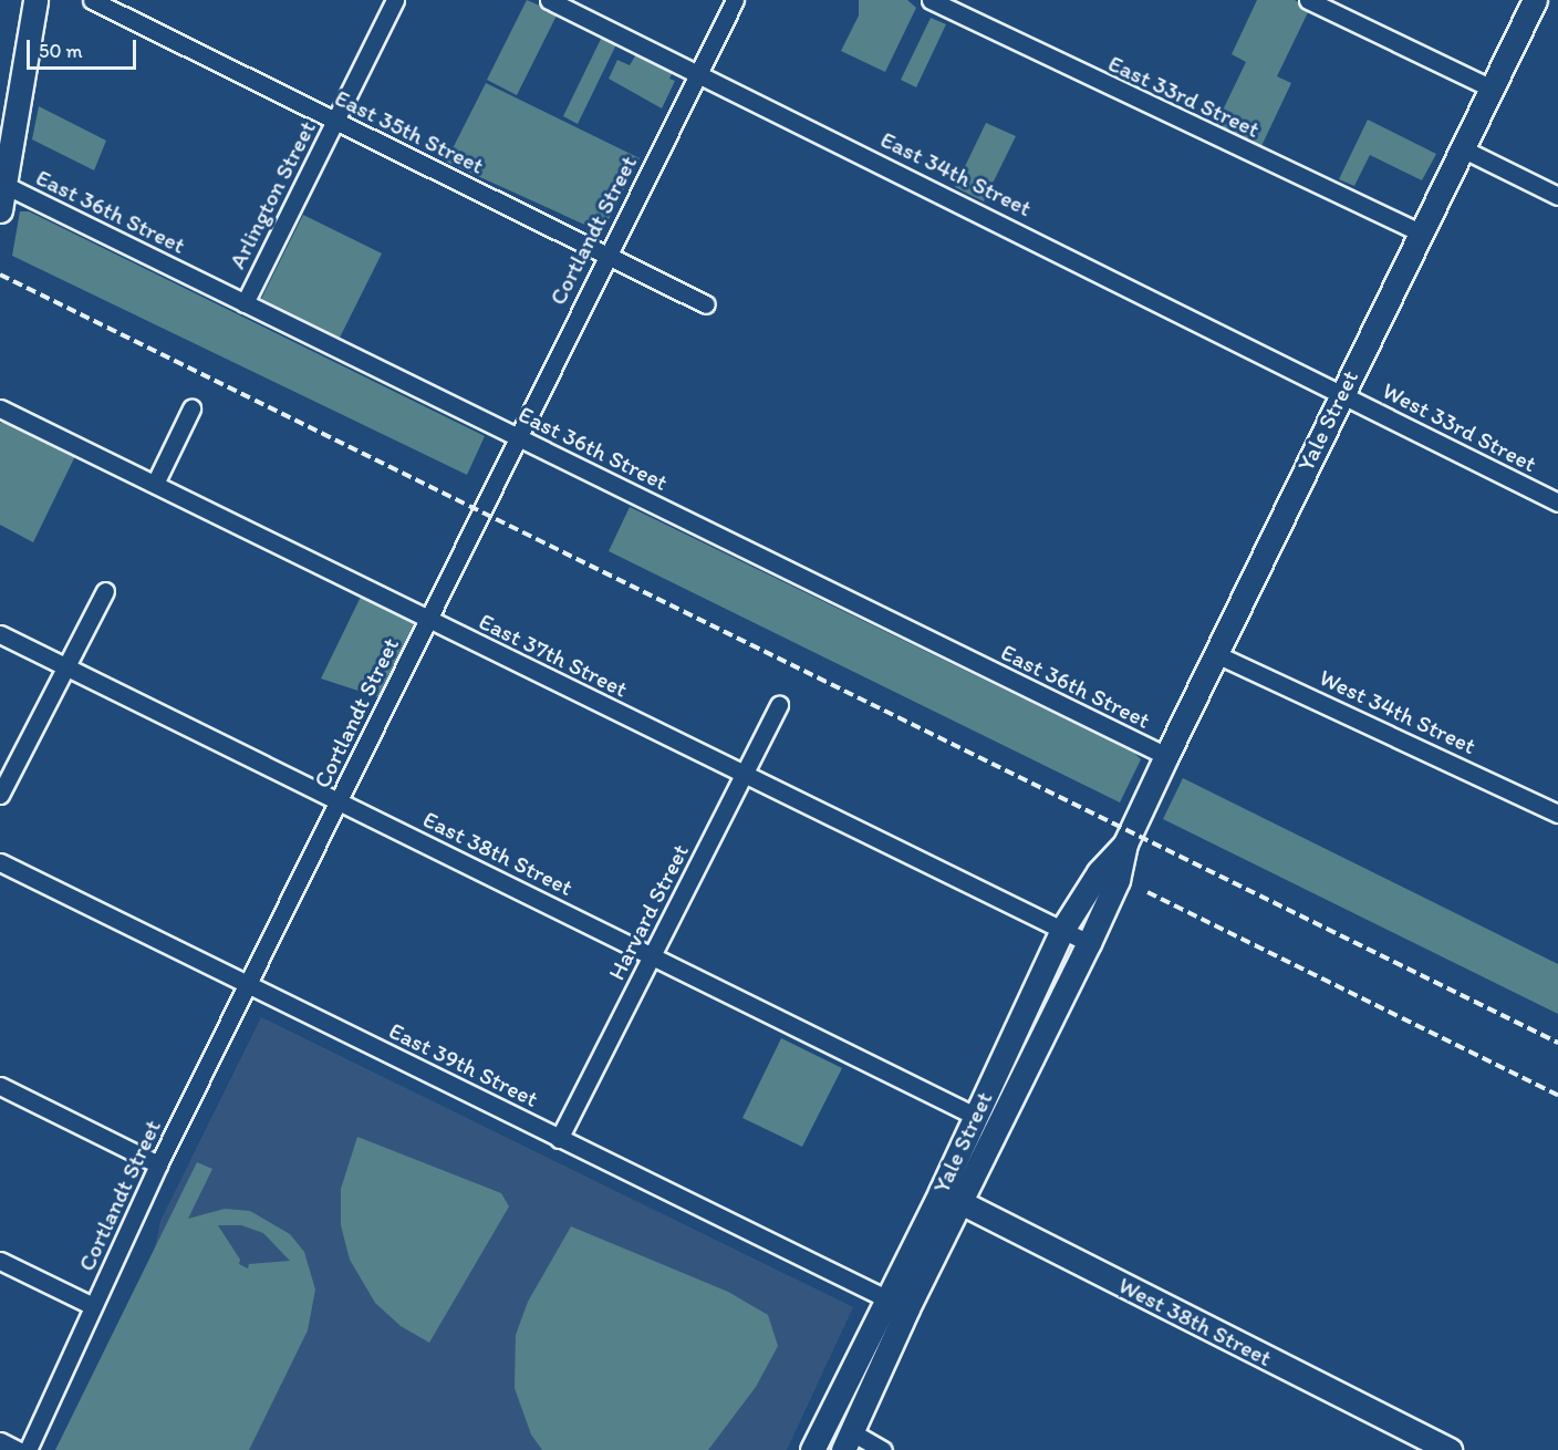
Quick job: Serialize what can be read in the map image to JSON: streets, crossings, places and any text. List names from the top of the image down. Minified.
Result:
{"streets":{"main road":["Yale Street","West 38th Street"],"street":["East 33rd Street","East 35th Street","East 34th Street","Arlington Street","East 36th Street","Cortlandt Street","West 33rd Street","East 37th Street","West 34th Street","East 38th Street","Harvard Street","East 39th Street"]},"crossings":[["East 33rd Street","Yale Street"],["East 35th Street","Arlington Street"],["East 35th Street","Cortlandt Street"],["East 34th Street","Cortlandt Street"],["East 34th Street","Yale Street"],["East 34th Street","West 33rd Street"],["Arlington Street","East 36th Street"],["East 36th Street","Cortlandt Street"],["East 36th Street","Yale Street"],["Cortlandt Street","East 37th Street"],["Cortlandt Street","East 38th Street"],["Cortlandt Street","East 39th Street"],["Yale Street","West 33rd Street"],["Yale Street","East 37th Street"],["Yale Street","West 34th Street"],["Yale Street","East 38th Street"],["Yale Street","East 39th Street"],["Yale Street","West 38th Street"],["East 37th Street","Harvard Street"],["East 38th Street","Harvard Street"],["Harvard Street","East 39th Street"]],"scale_bar":"50 m"}
